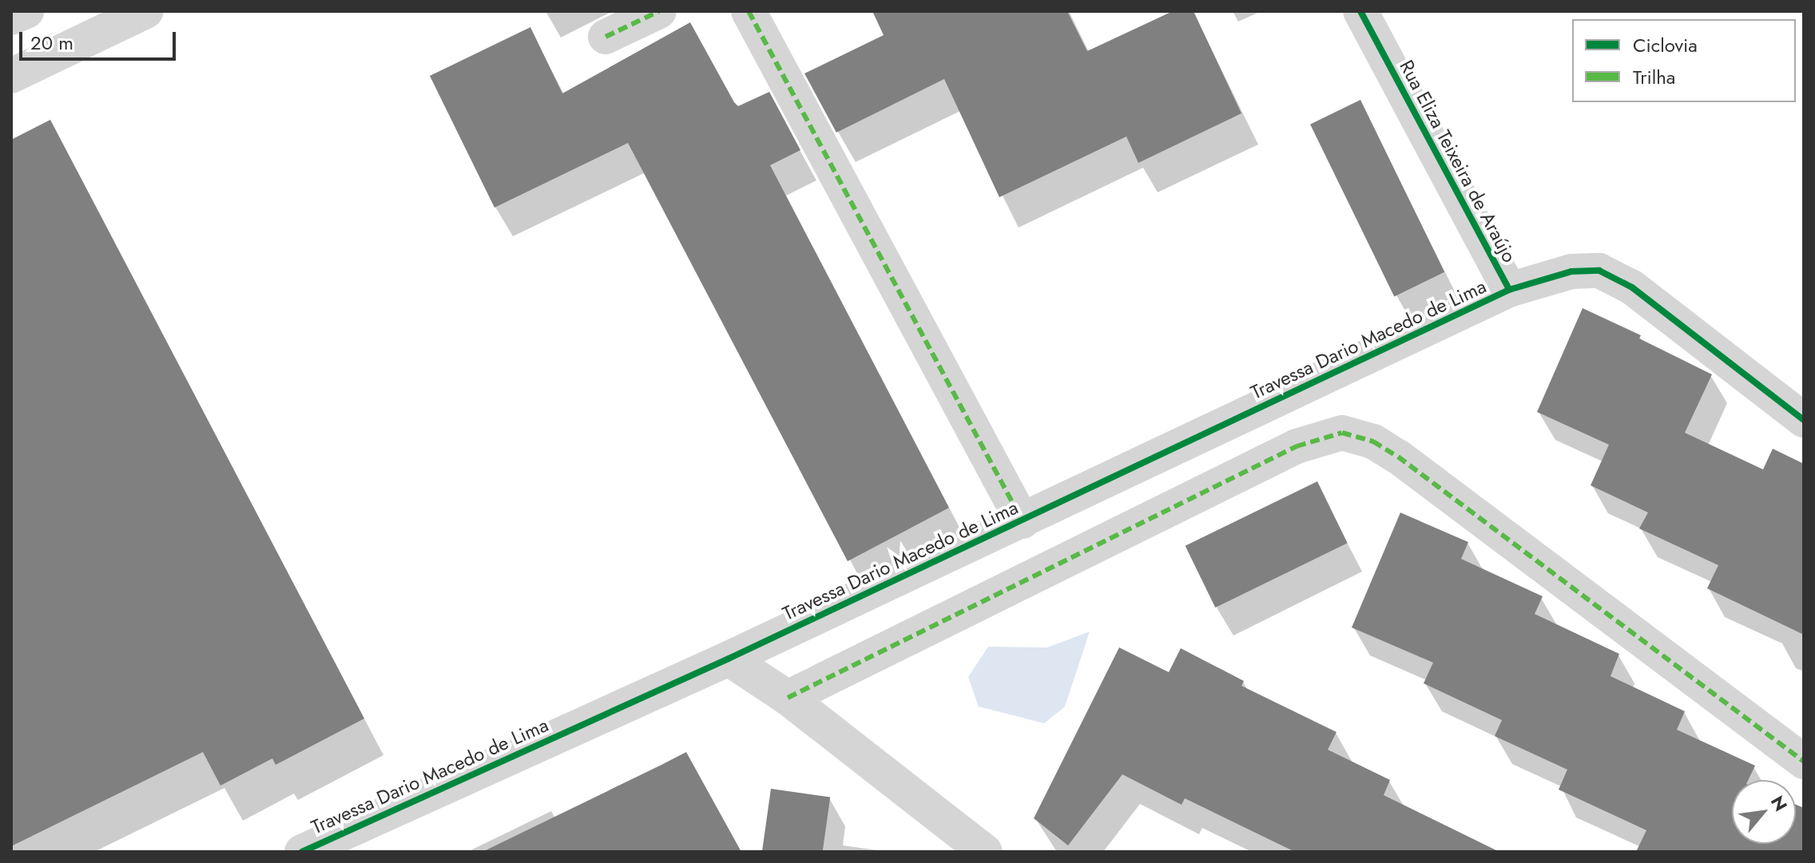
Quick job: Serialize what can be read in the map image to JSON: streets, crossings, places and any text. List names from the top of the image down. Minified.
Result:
{"streets":{"street":["Rua Eliza Teixeira de Araújo","Travessa Dario Macedo de Lima"]},"crossings":[["Rua Eliza Teixeira de Araújo","Travessa Dario Macedo de Lima"]],"legend":["Ciclovia","Trilha"],"scale_bar":"20 m","north":"top right"}
